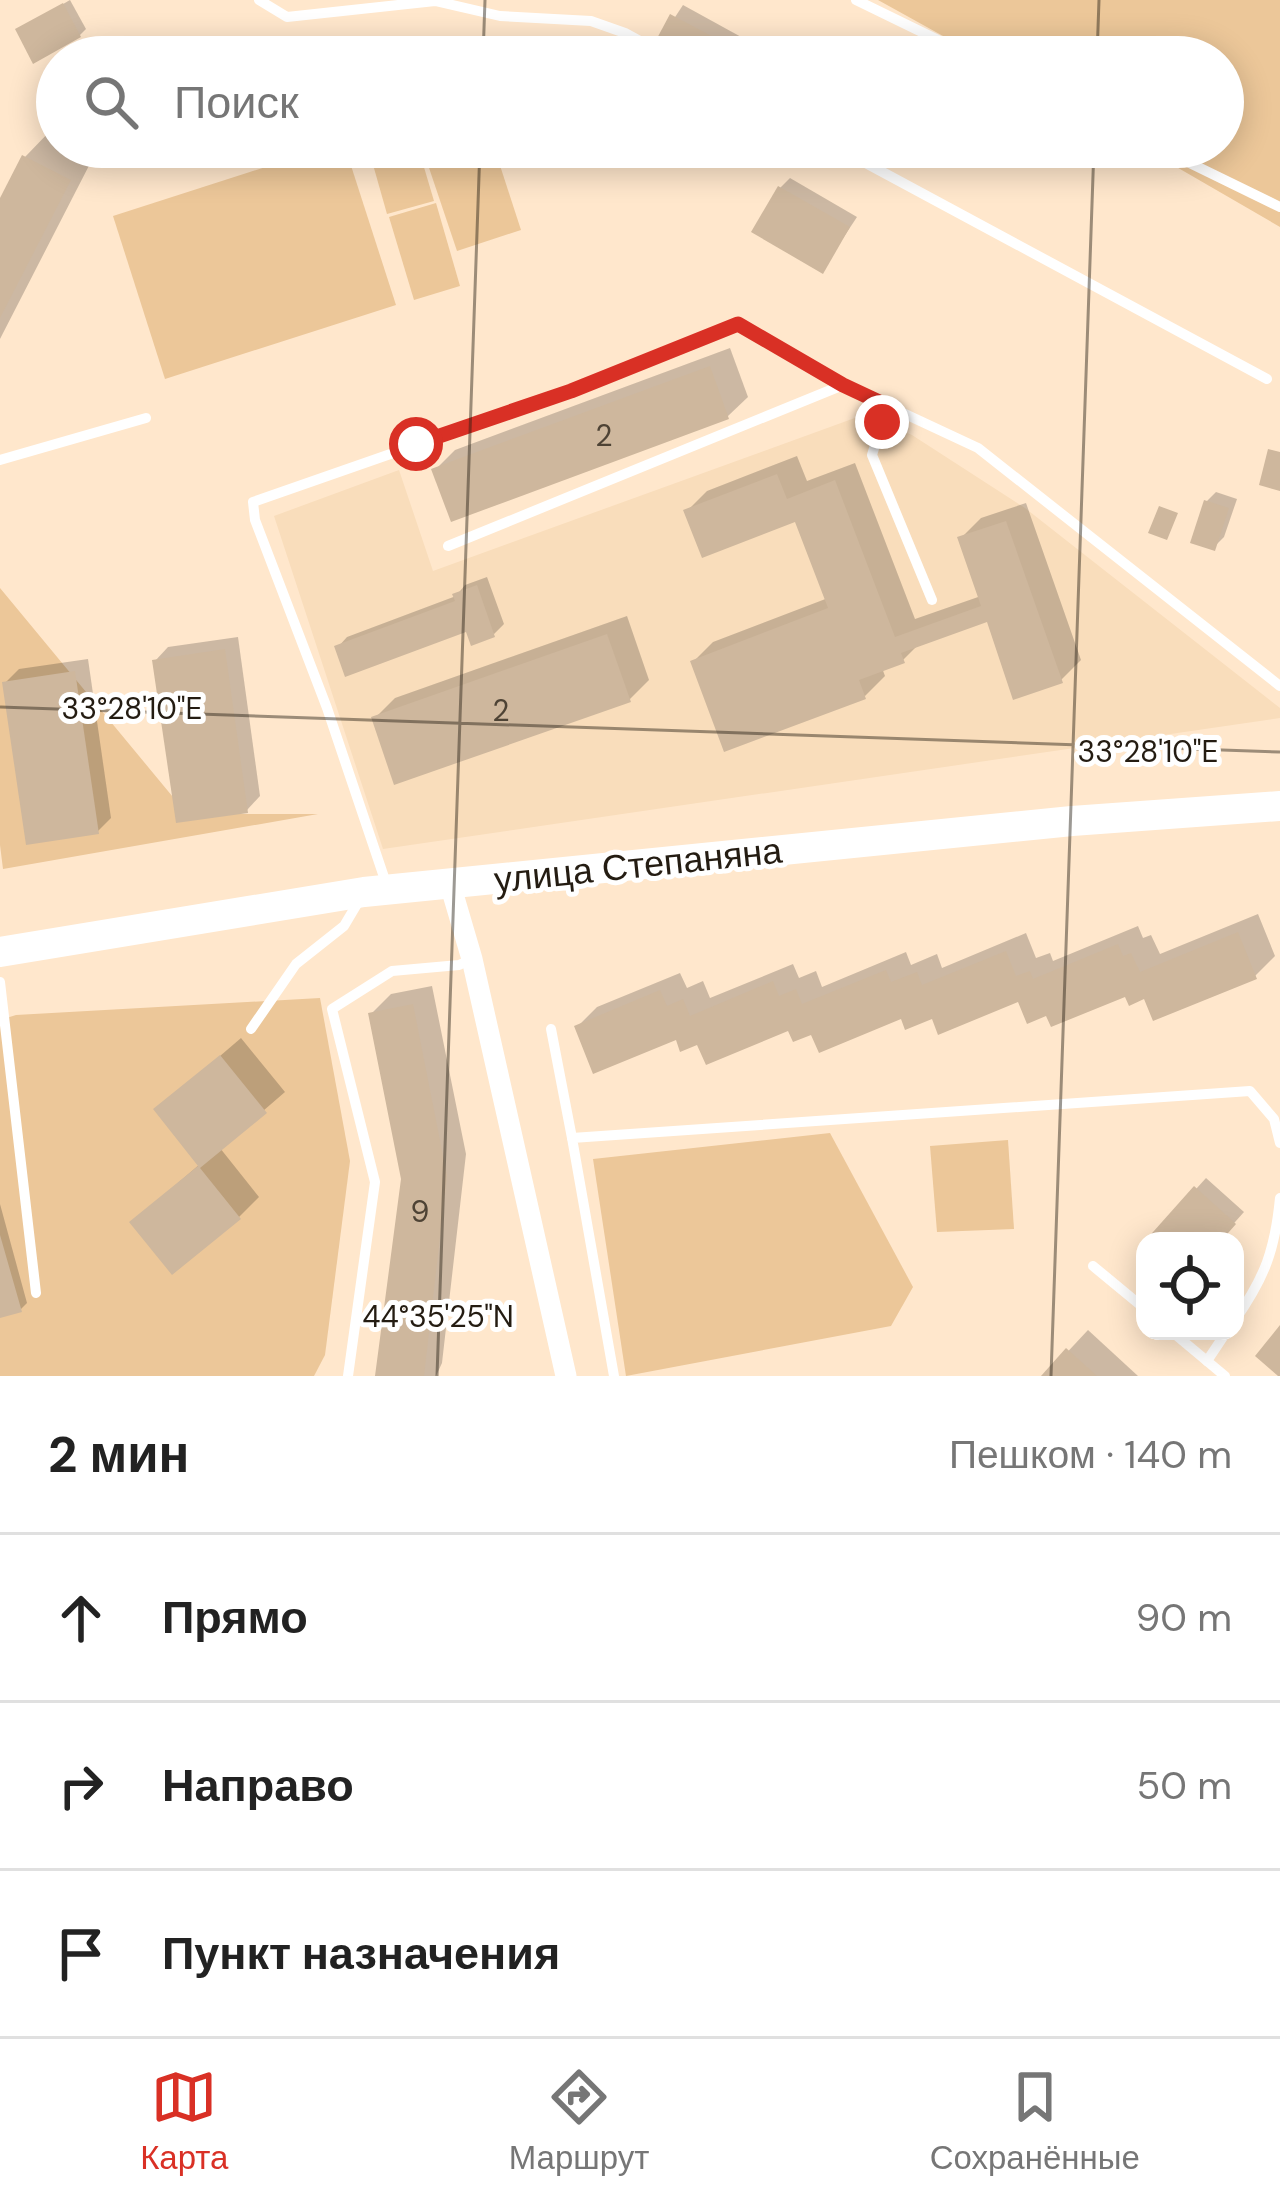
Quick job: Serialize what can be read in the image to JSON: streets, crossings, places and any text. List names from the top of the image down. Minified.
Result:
{"streets":{"main road":["улица Степаняна"]},"house_numbers":["2","2","9"],"page":{"search":"Поиск","heading":["2 мин","Пешком · 140 m"],"list":[["Прямо","90 m"],["Направо","50 m"],"Пункт назначения"],"nav":["Карта","Маршрут","Сохранённые"]},"coordinates":["33°28'10\"E","44°35'25\"N"]}
